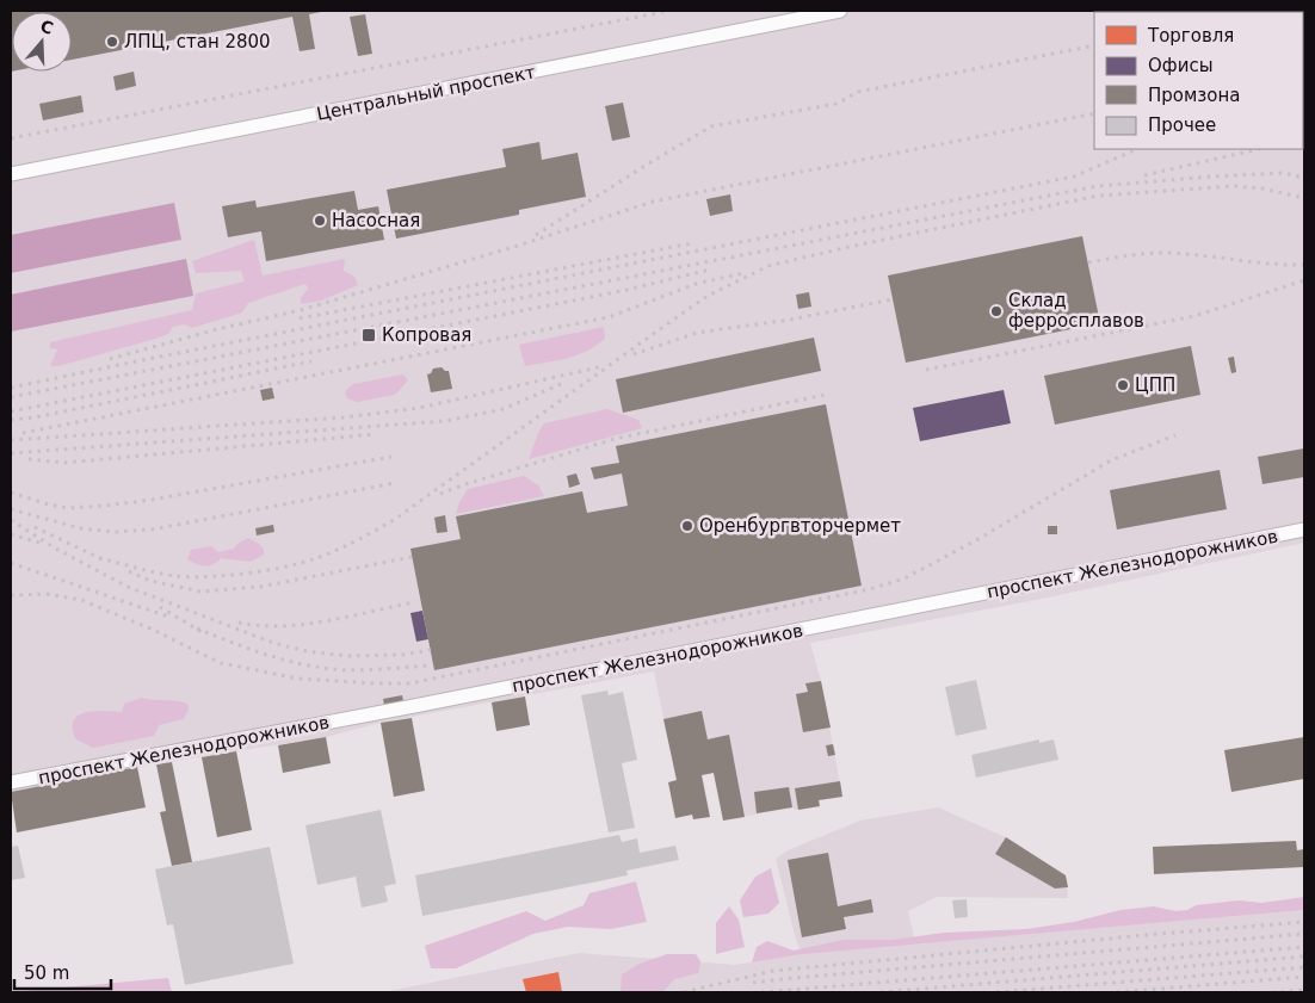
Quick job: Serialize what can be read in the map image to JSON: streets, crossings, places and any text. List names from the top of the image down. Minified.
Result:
{"streets":{"street":["Центральный проспект","проспект Железнодорожников"]},"places":{"other":["ЛПЦ, стан 2800","Насосная","Склад ферросплавов","ЦПП","Оренбургвторчермет"],"transit":["Копровая"]},"legend":["Торговля","Офисы","Промзона","Прочее"],"scale_bar":"50 m","north":"top"}
